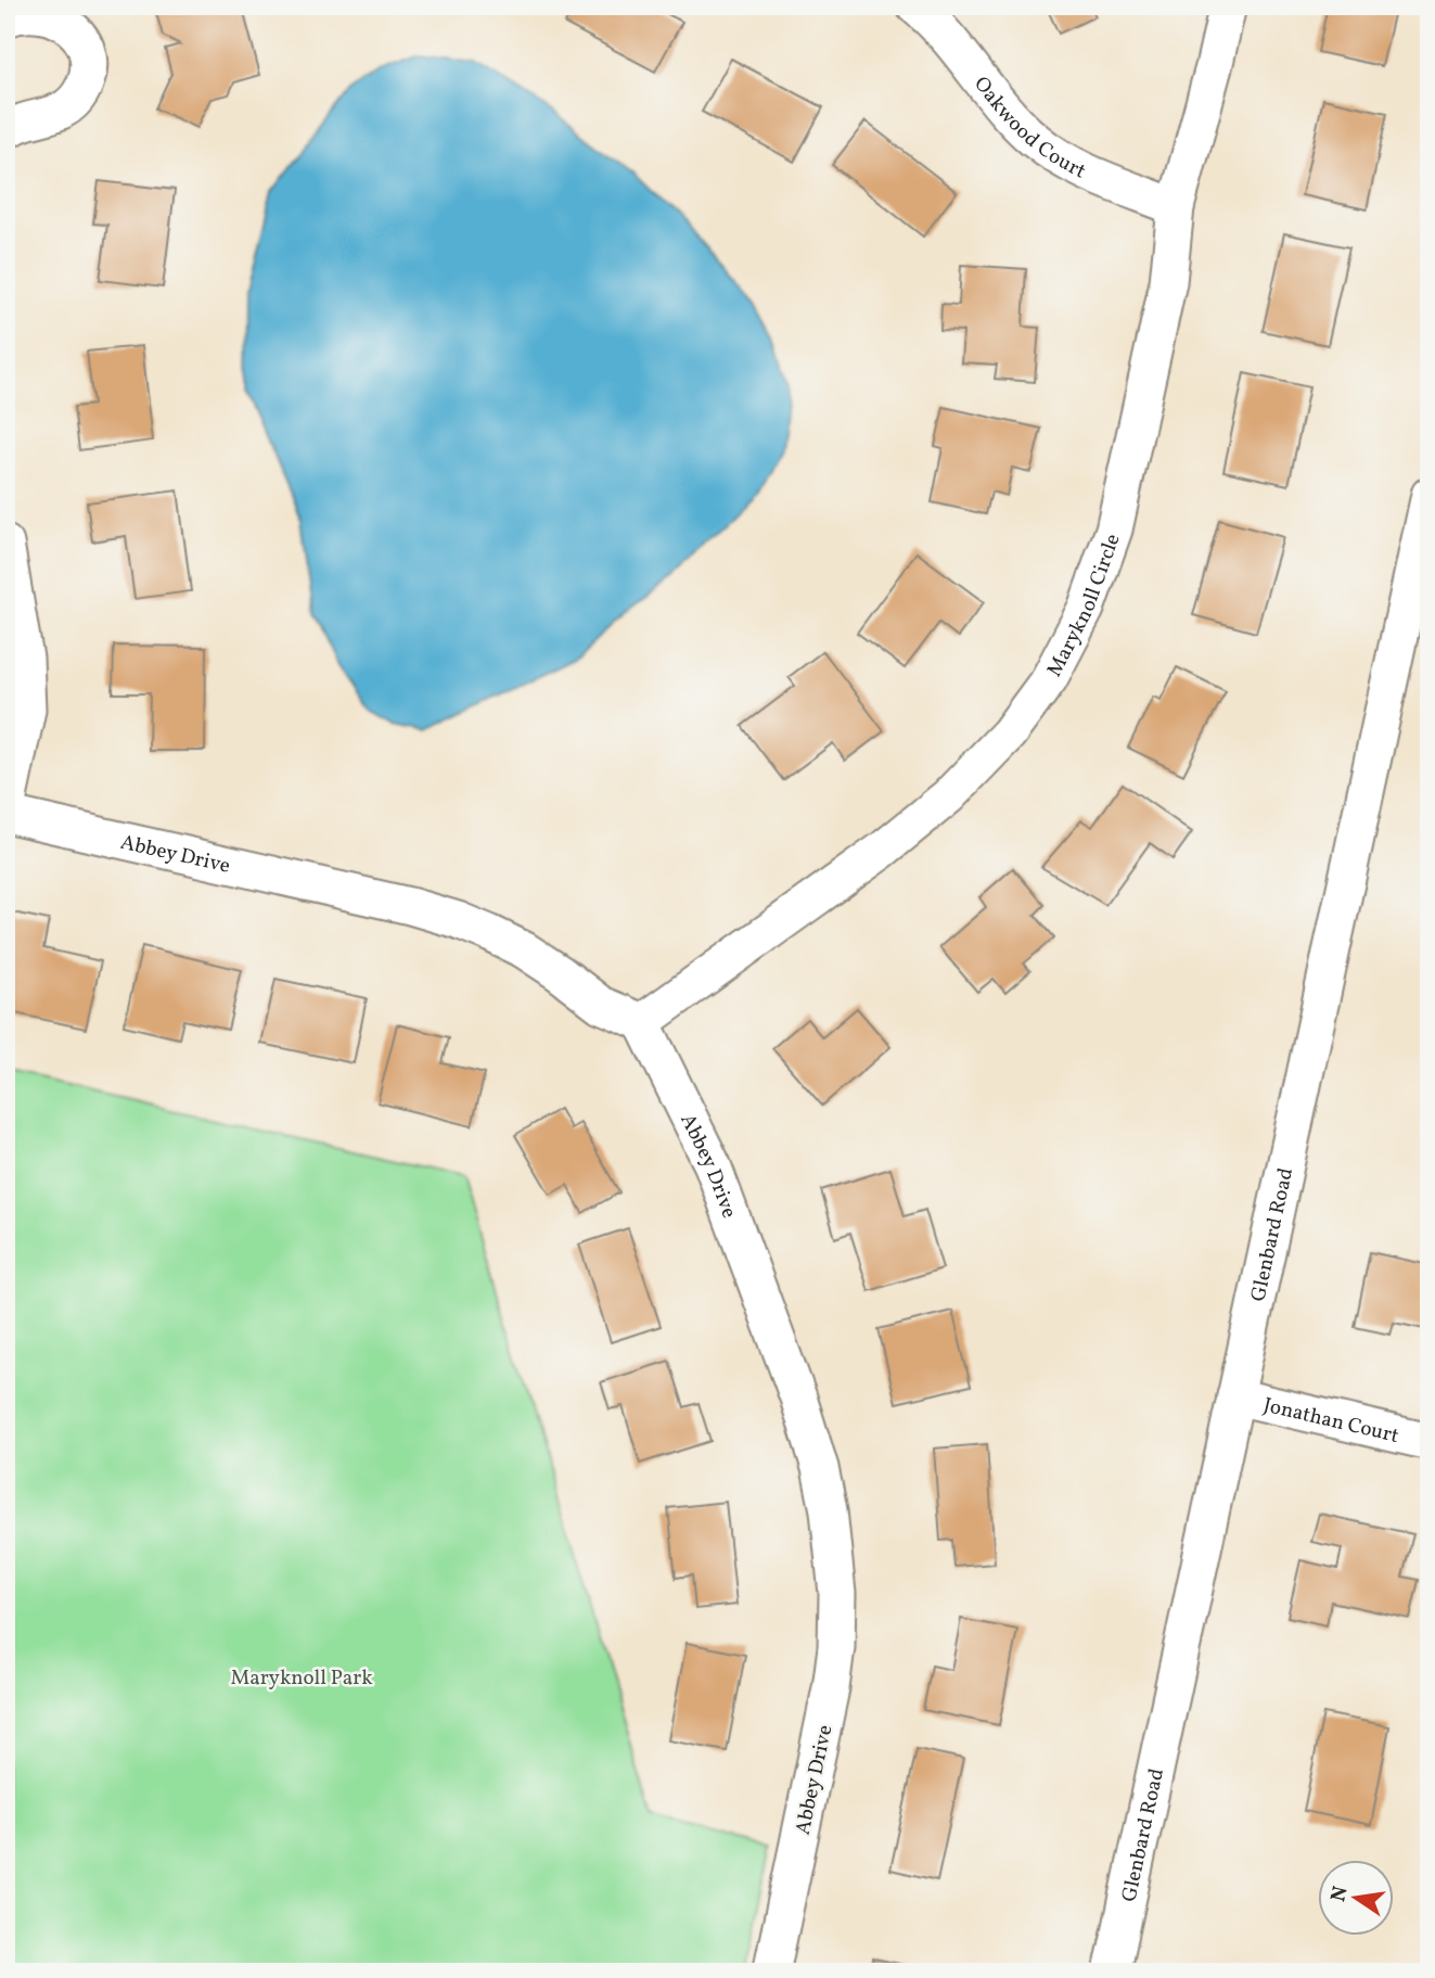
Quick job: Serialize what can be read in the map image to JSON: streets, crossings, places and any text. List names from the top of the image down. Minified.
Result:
{"streets":{"street":["Oakwood Court","Maryknoll Circle","Abbey Drive","Glenbard Road","Jonathan Court"]},"crossings":[["Oakwood Court","Maryknoll Circle"],["Maryknoll Circle","Abbey Drive"],["Glenbard Road","Jonathan Court"]],"parks":["Maryknoll Park"],"north":"left"}
